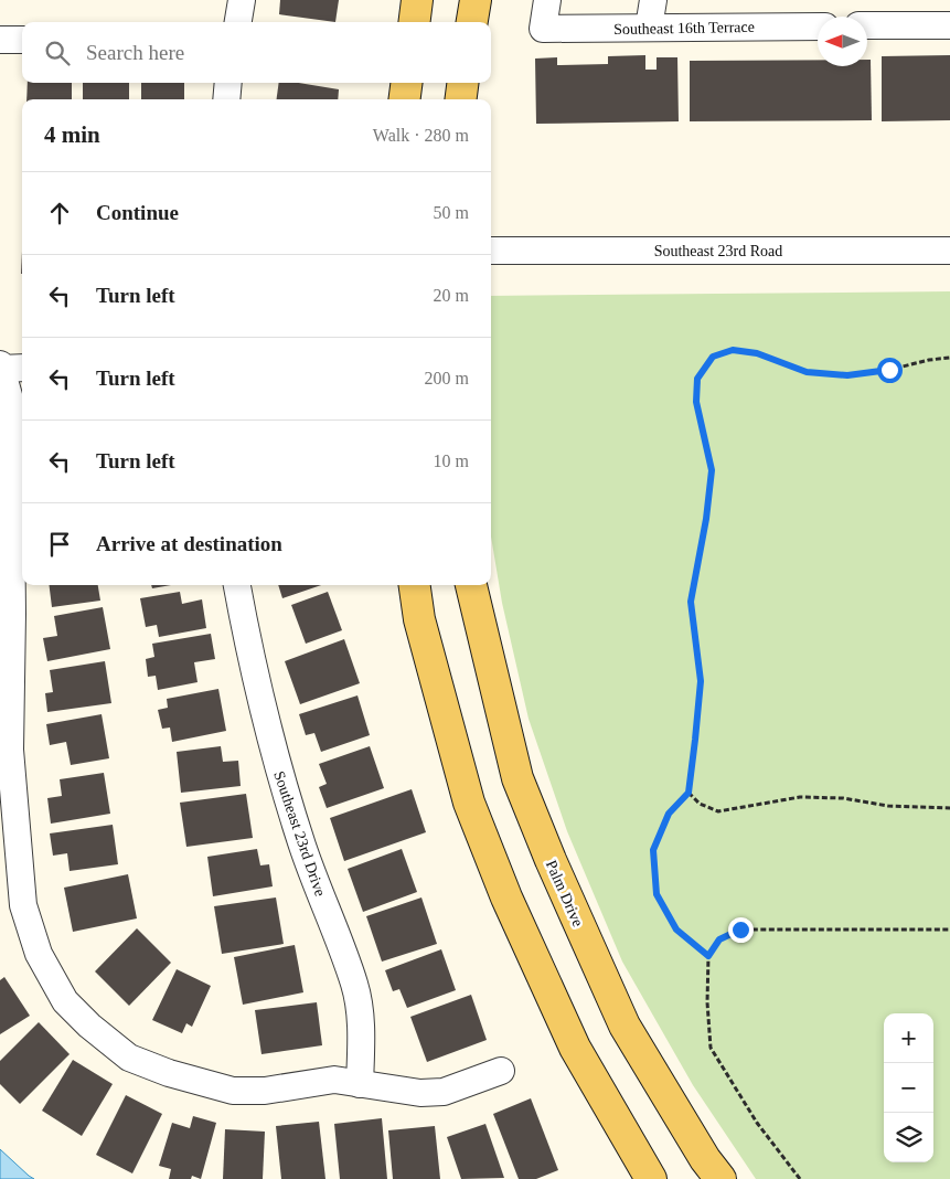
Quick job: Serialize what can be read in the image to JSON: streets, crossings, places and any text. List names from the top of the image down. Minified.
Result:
{"streets":{"main road":["Palm Drive"],"street":["Southeast 16th Terrace","Southeast 23rd Road","Southeast 23rd Drive"]},"north":"left","page":{"search":"Search here","heading":["4 min","Walk · 280 m"],"list":[["Continue","50 m"],["Turn left","20 m"],["Turn left","200 m"],["Turn left","10 m"],"Arrive at destination"],"map_buttons":["+","−"]}}
